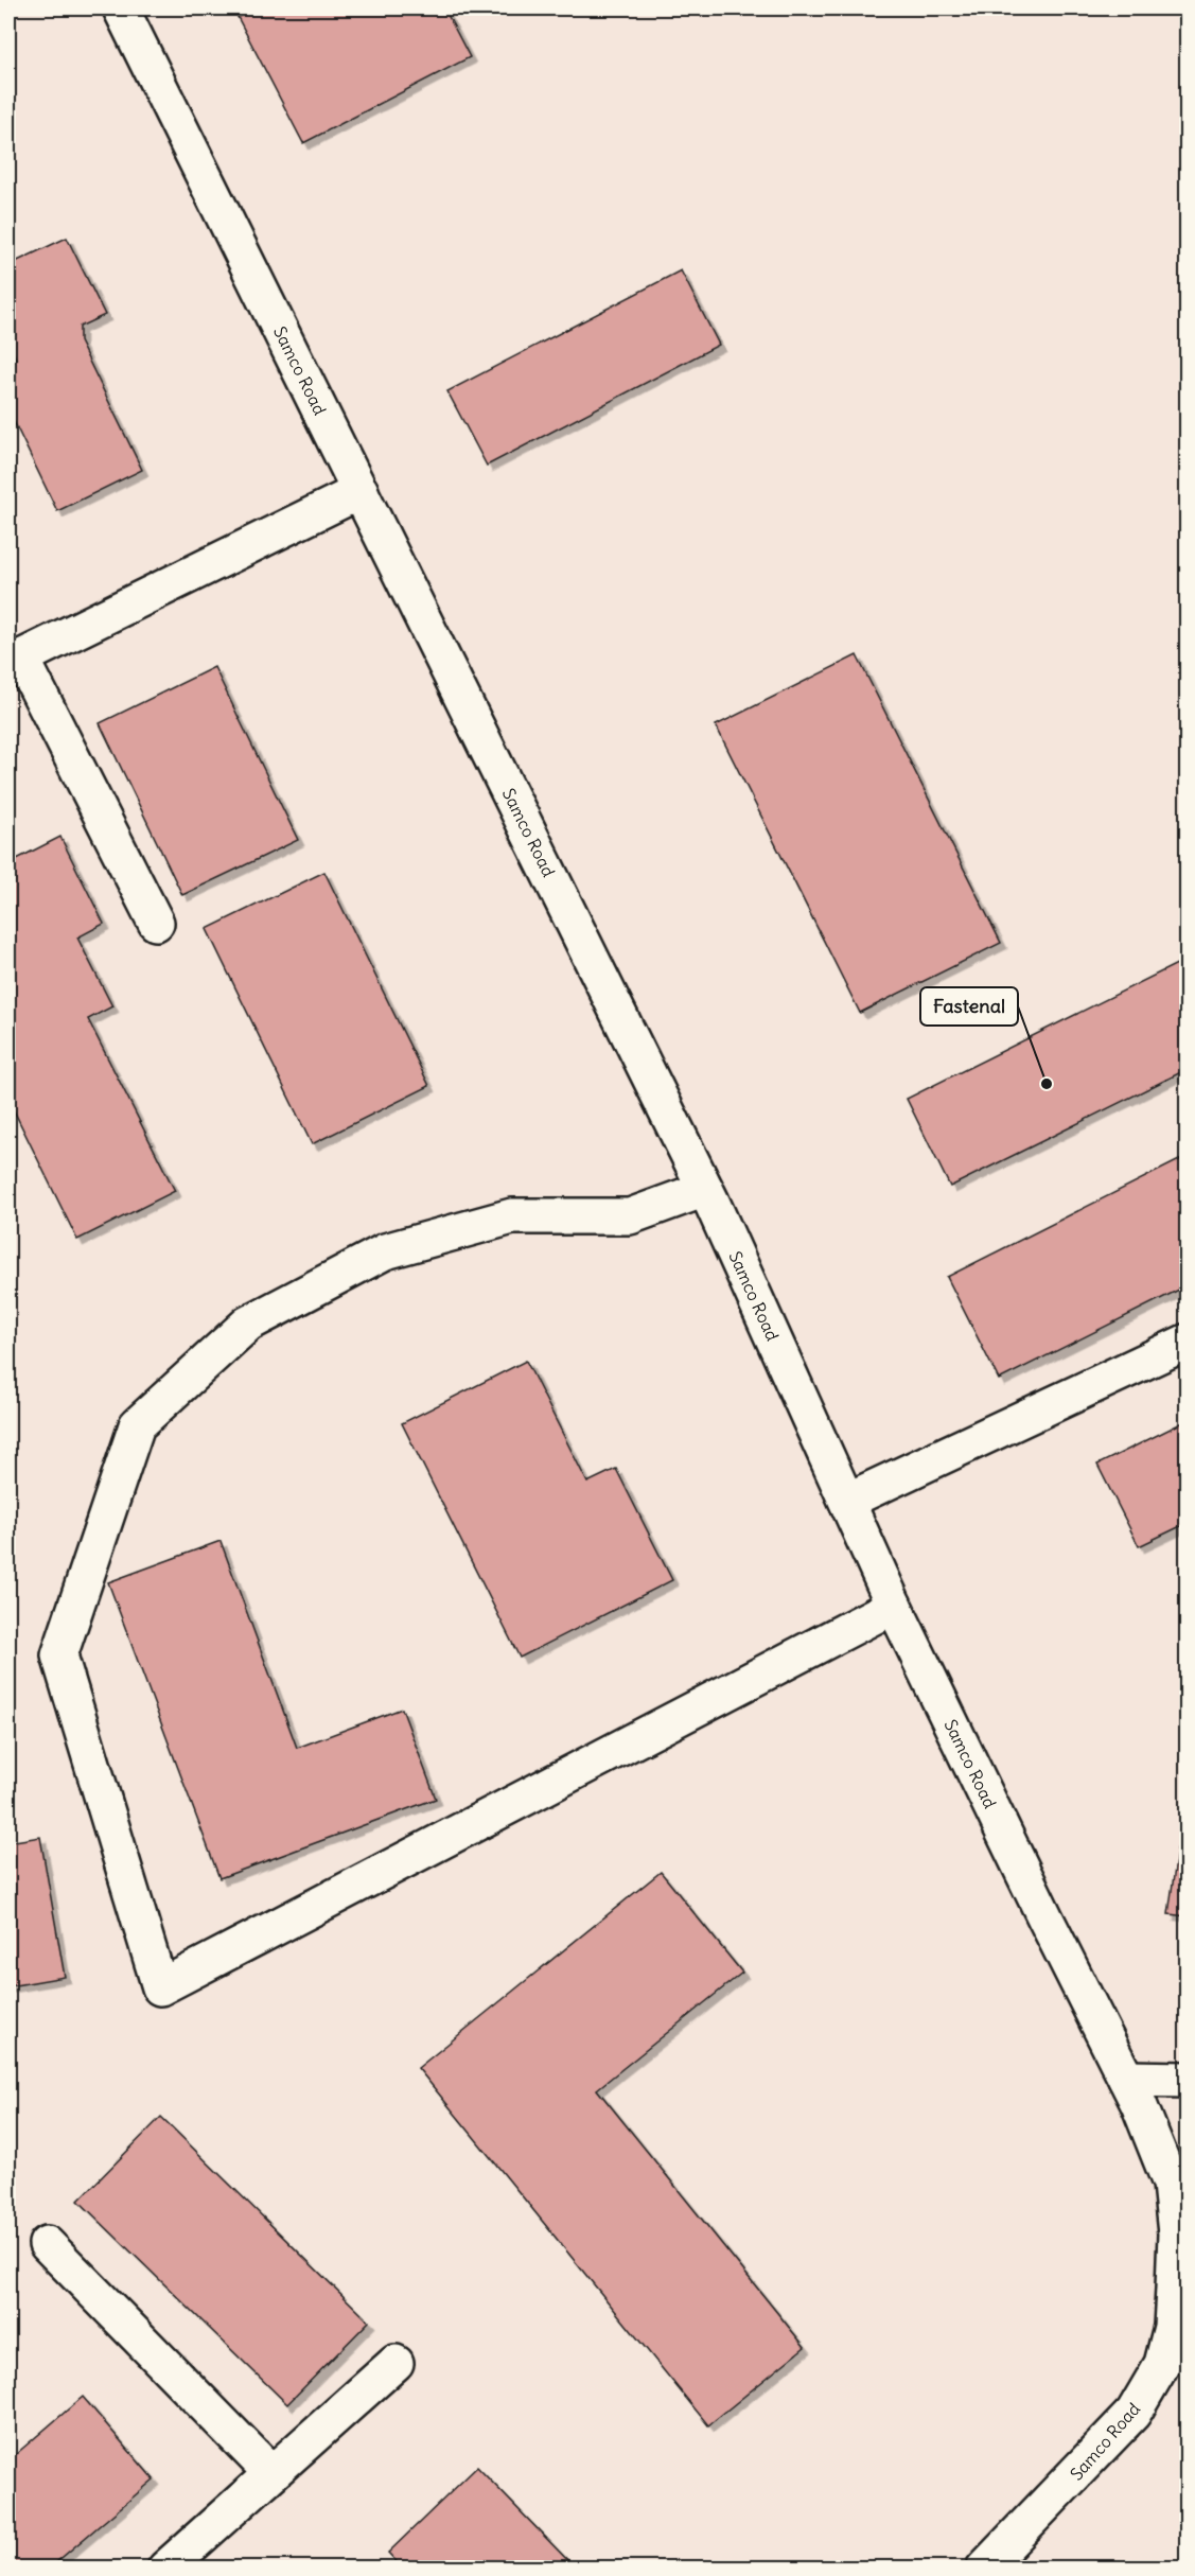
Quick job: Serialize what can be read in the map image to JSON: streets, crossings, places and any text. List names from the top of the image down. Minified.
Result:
{"streets":{"street":["Samco Road"]},"places":["Fastenal"]}
